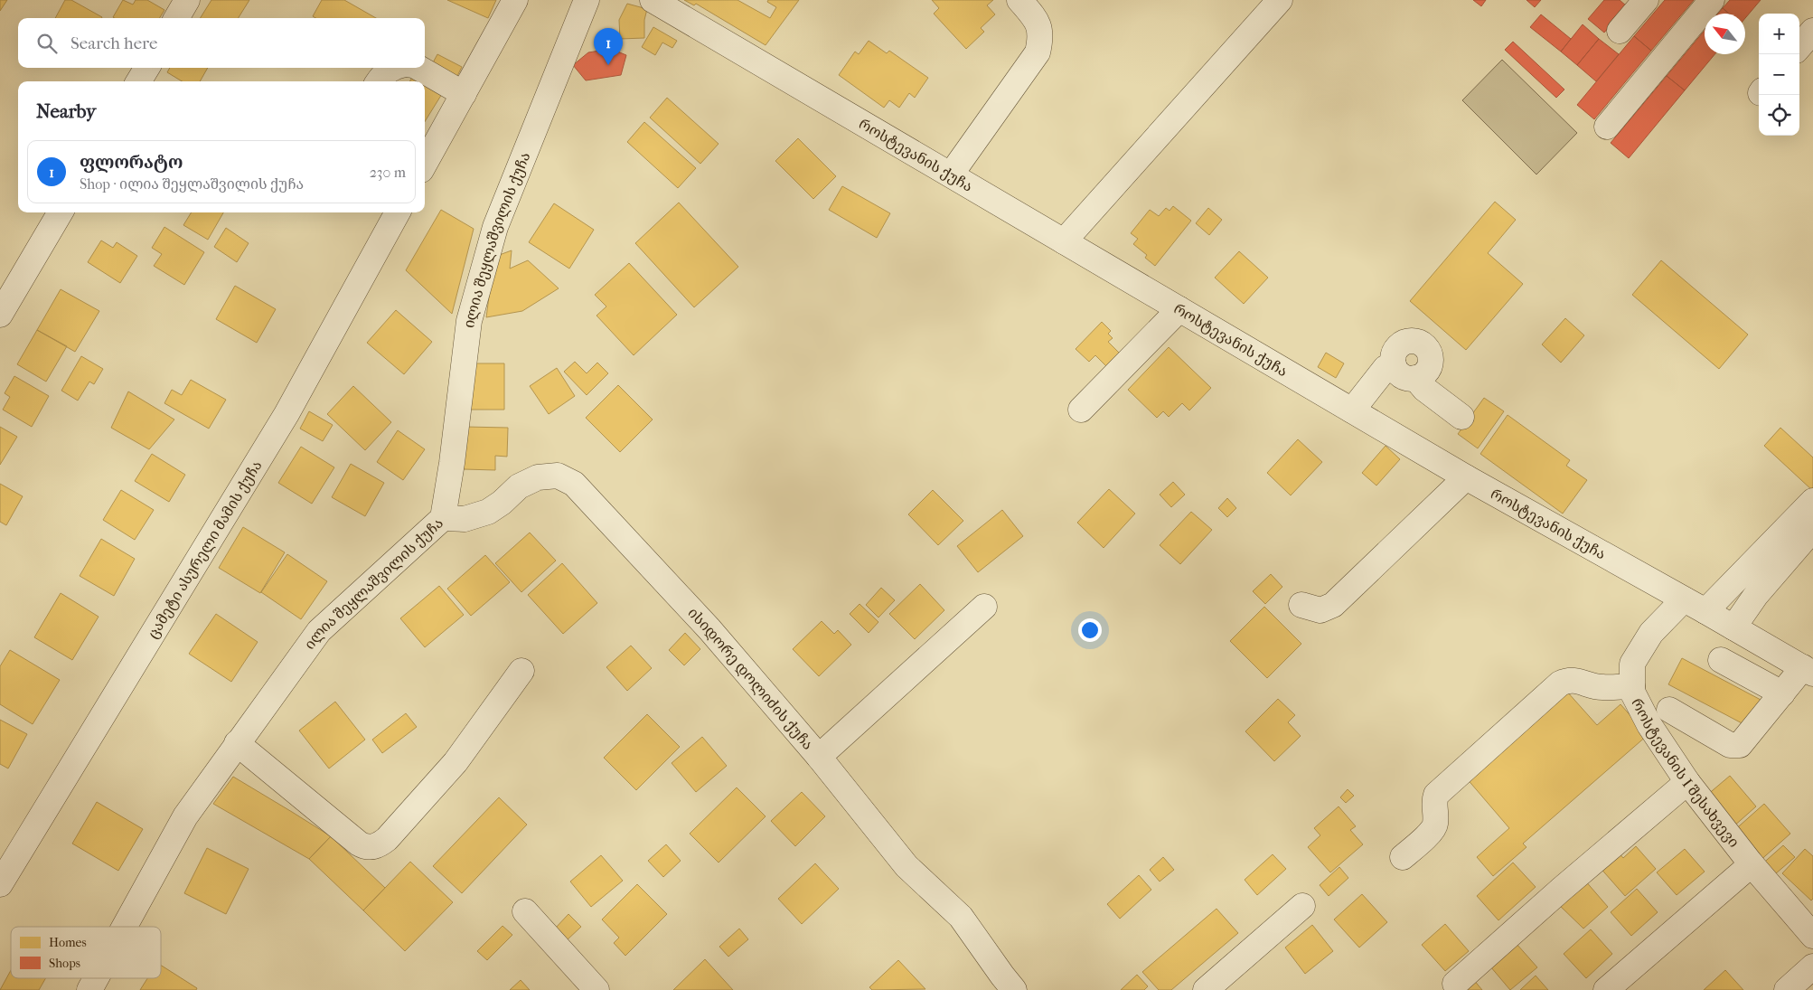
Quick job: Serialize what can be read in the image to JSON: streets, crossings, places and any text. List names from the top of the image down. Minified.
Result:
{"streets":{"street":["როსტევანის ქუჩა","ილია შეყლაშვილის ქუჩა","ცამეტი ასურელი მამის ქუჩა","ისიდორე დოლიძის ქუჩა","როსტევანის I შესახვევი"]},"crossings":[["როსტევანის ქუჩა","როსტევანის I შესახვევი"],["ილია შეყლაშვილის ქუჩა","ისიდორე დოლიძის ქუჩა"]],"legend":["Homes","Shops"],"north":"top left","page":{"map_buttons":["+","−"],"search":"Search here","pins":"1","heading":"Nearby","list":[{"mark":"1","name":"ფლორატო","note":"Shop · ილია შეყლაშვილის ქუჩა","value":"230 m"}]}}
